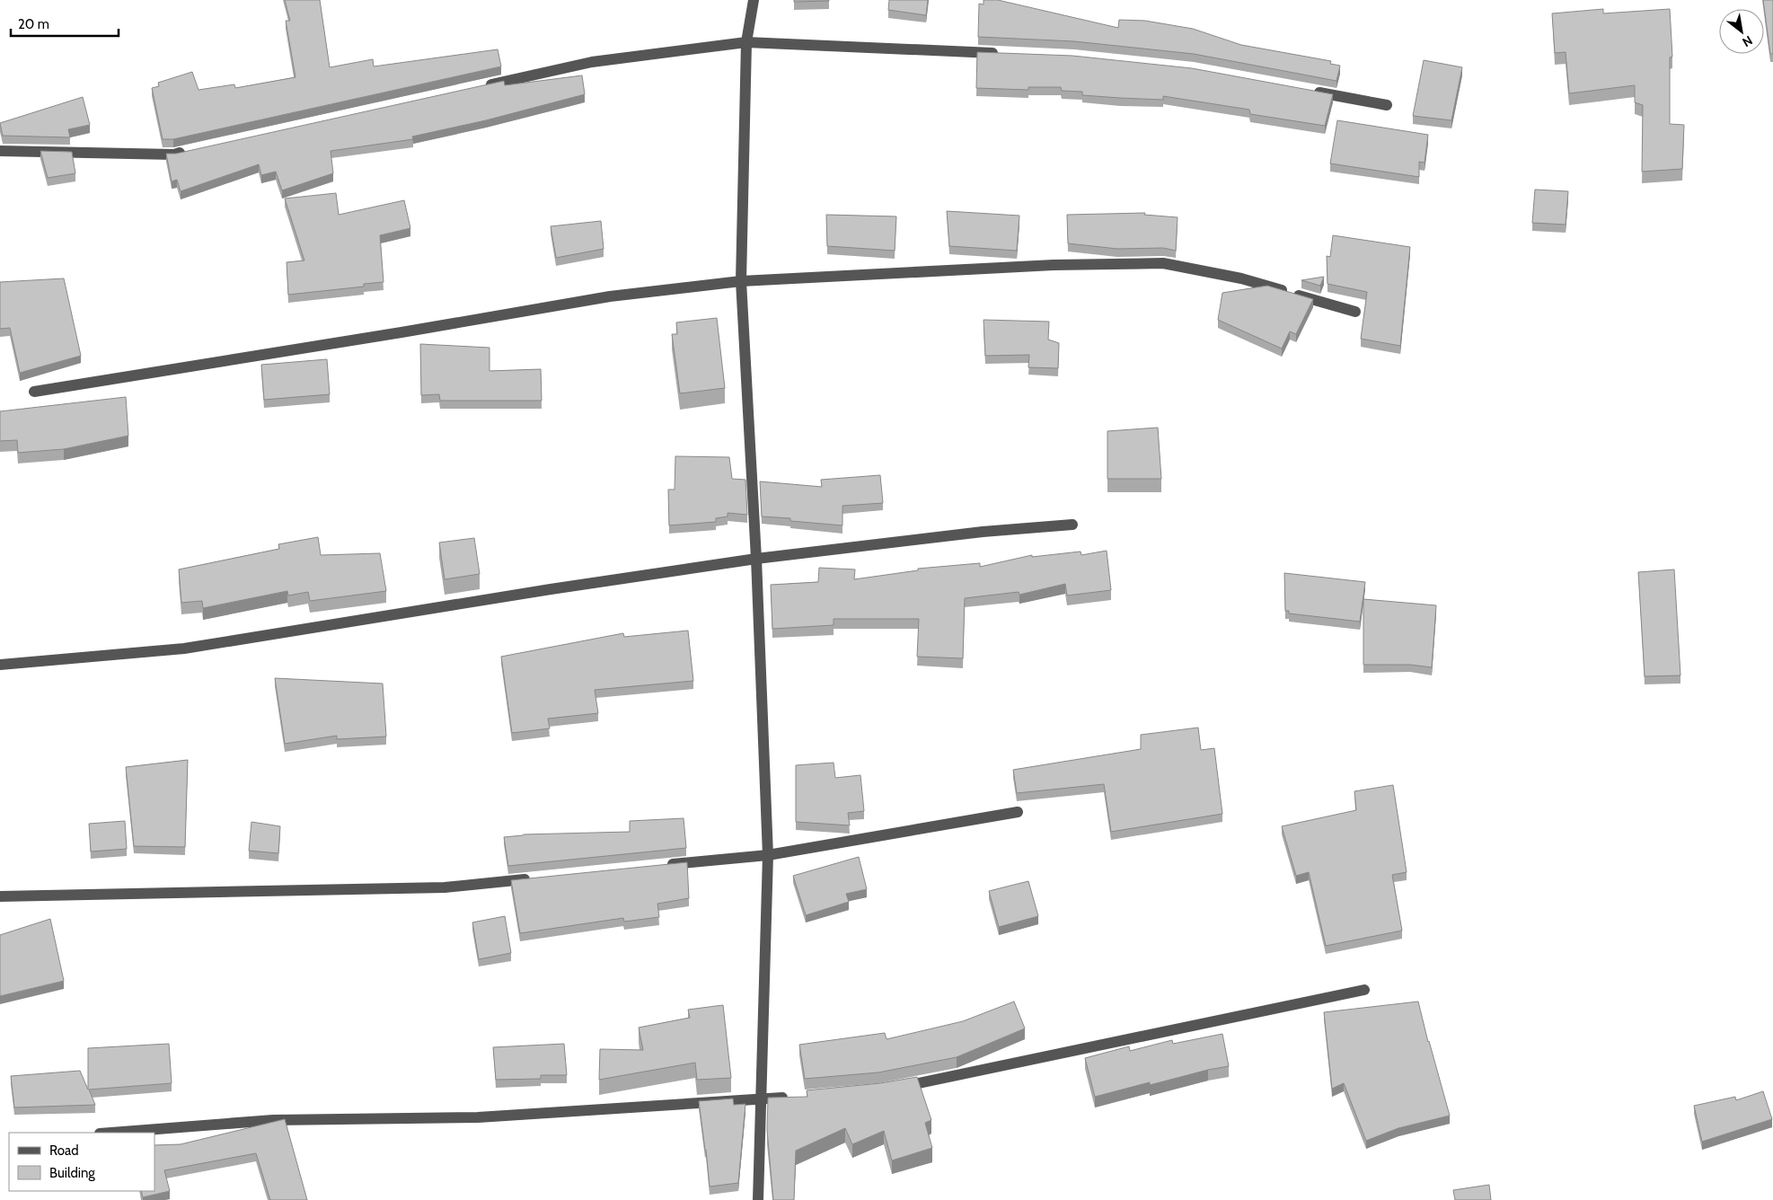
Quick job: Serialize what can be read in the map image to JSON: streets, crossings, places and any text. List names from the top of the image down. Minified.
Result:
{"legend":["Road","Building"],"scale_bar":"20 m","north":"bottom right"}
